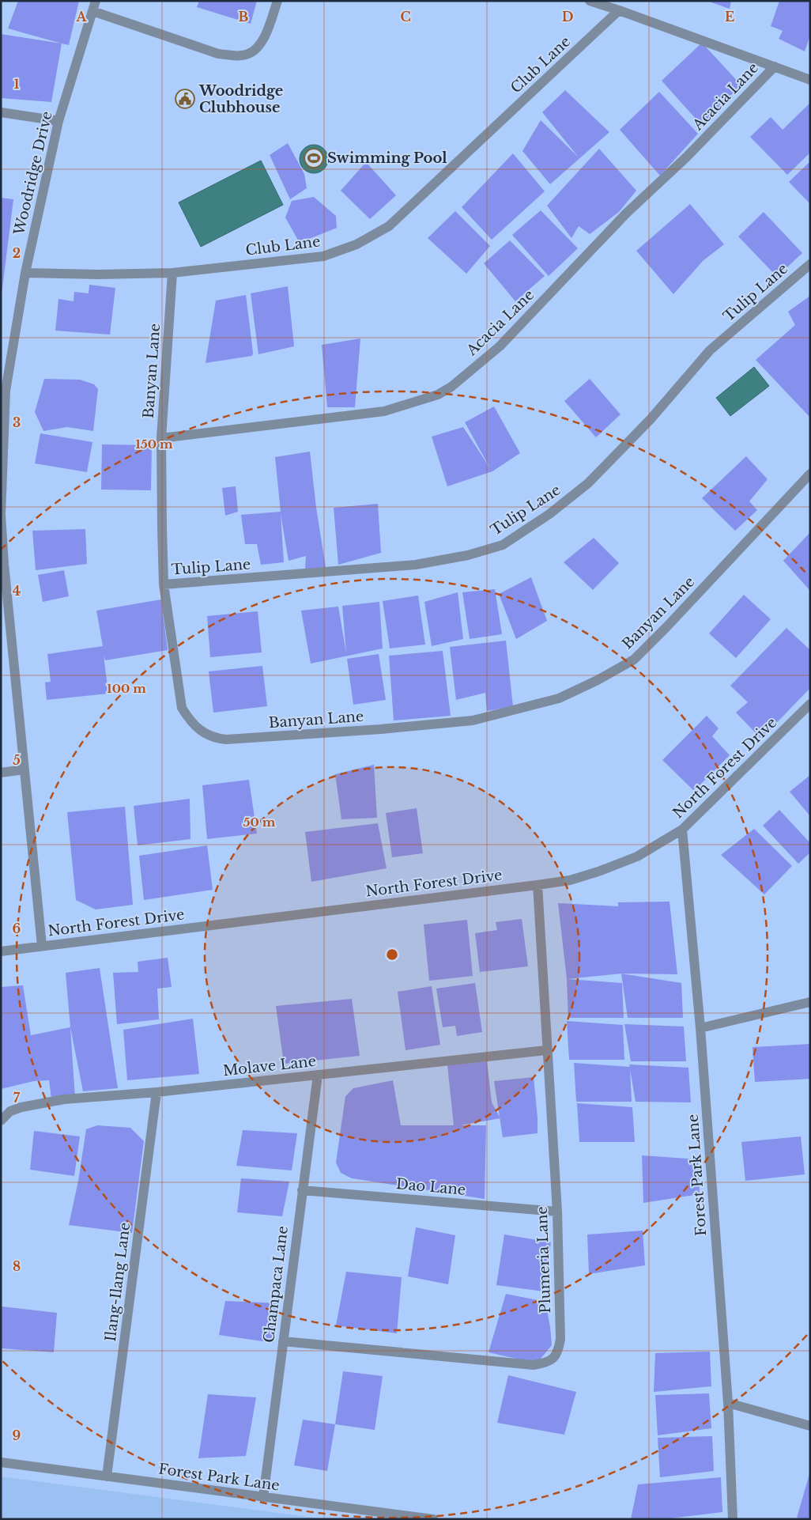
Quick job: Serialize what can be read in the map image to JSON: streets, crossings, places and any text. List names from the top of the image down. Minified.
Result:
{"streets":{"street":["Club Lane","Acacia Lane","Woodridge Drive","Tulip Lane","Banyan Lane","North Forest Drive","Molave Lane","Forest Park Lane","Dao Lane","Plumeria Lane","Ilang-Ilang Lane","Champaca Lane"]},"crossings":[["Club Lane","Woodridge Drive"],["Club Lane","Banyan Lane"],["Acacia Lane","Banyan Lane"],["Woodridge Drive","North Forest Drive"],["Tulip Lane","Banyan Lane"],["North Forest Drive","Forest Park Lane"],["North Forest Drive","Plumeria Lane"],["Molave Lane","Plumeria Lane"],["Molave Lane","Ilang-Ilang Lane"],["Molave Lane","Champaca Lane"],["Forest Park Lane","Ilang-Ilang Lane"],["Forest Park Lane","Champaca Lane"],["Dao Lane","Plumeria Lane"],["Dao Lane","Champaca Lane"],["Plumeria Lane","Champaca Lane"]],"places":{"public building":["Woodridge Clubhouse"],"sports":["Swimming Pool"]},"grid":{"columns":["A","B","C","D","E"],"rows":["1","2","3","4","5","6","7","8","9"]},"rings":["150 m","100 m","50 m"]}
